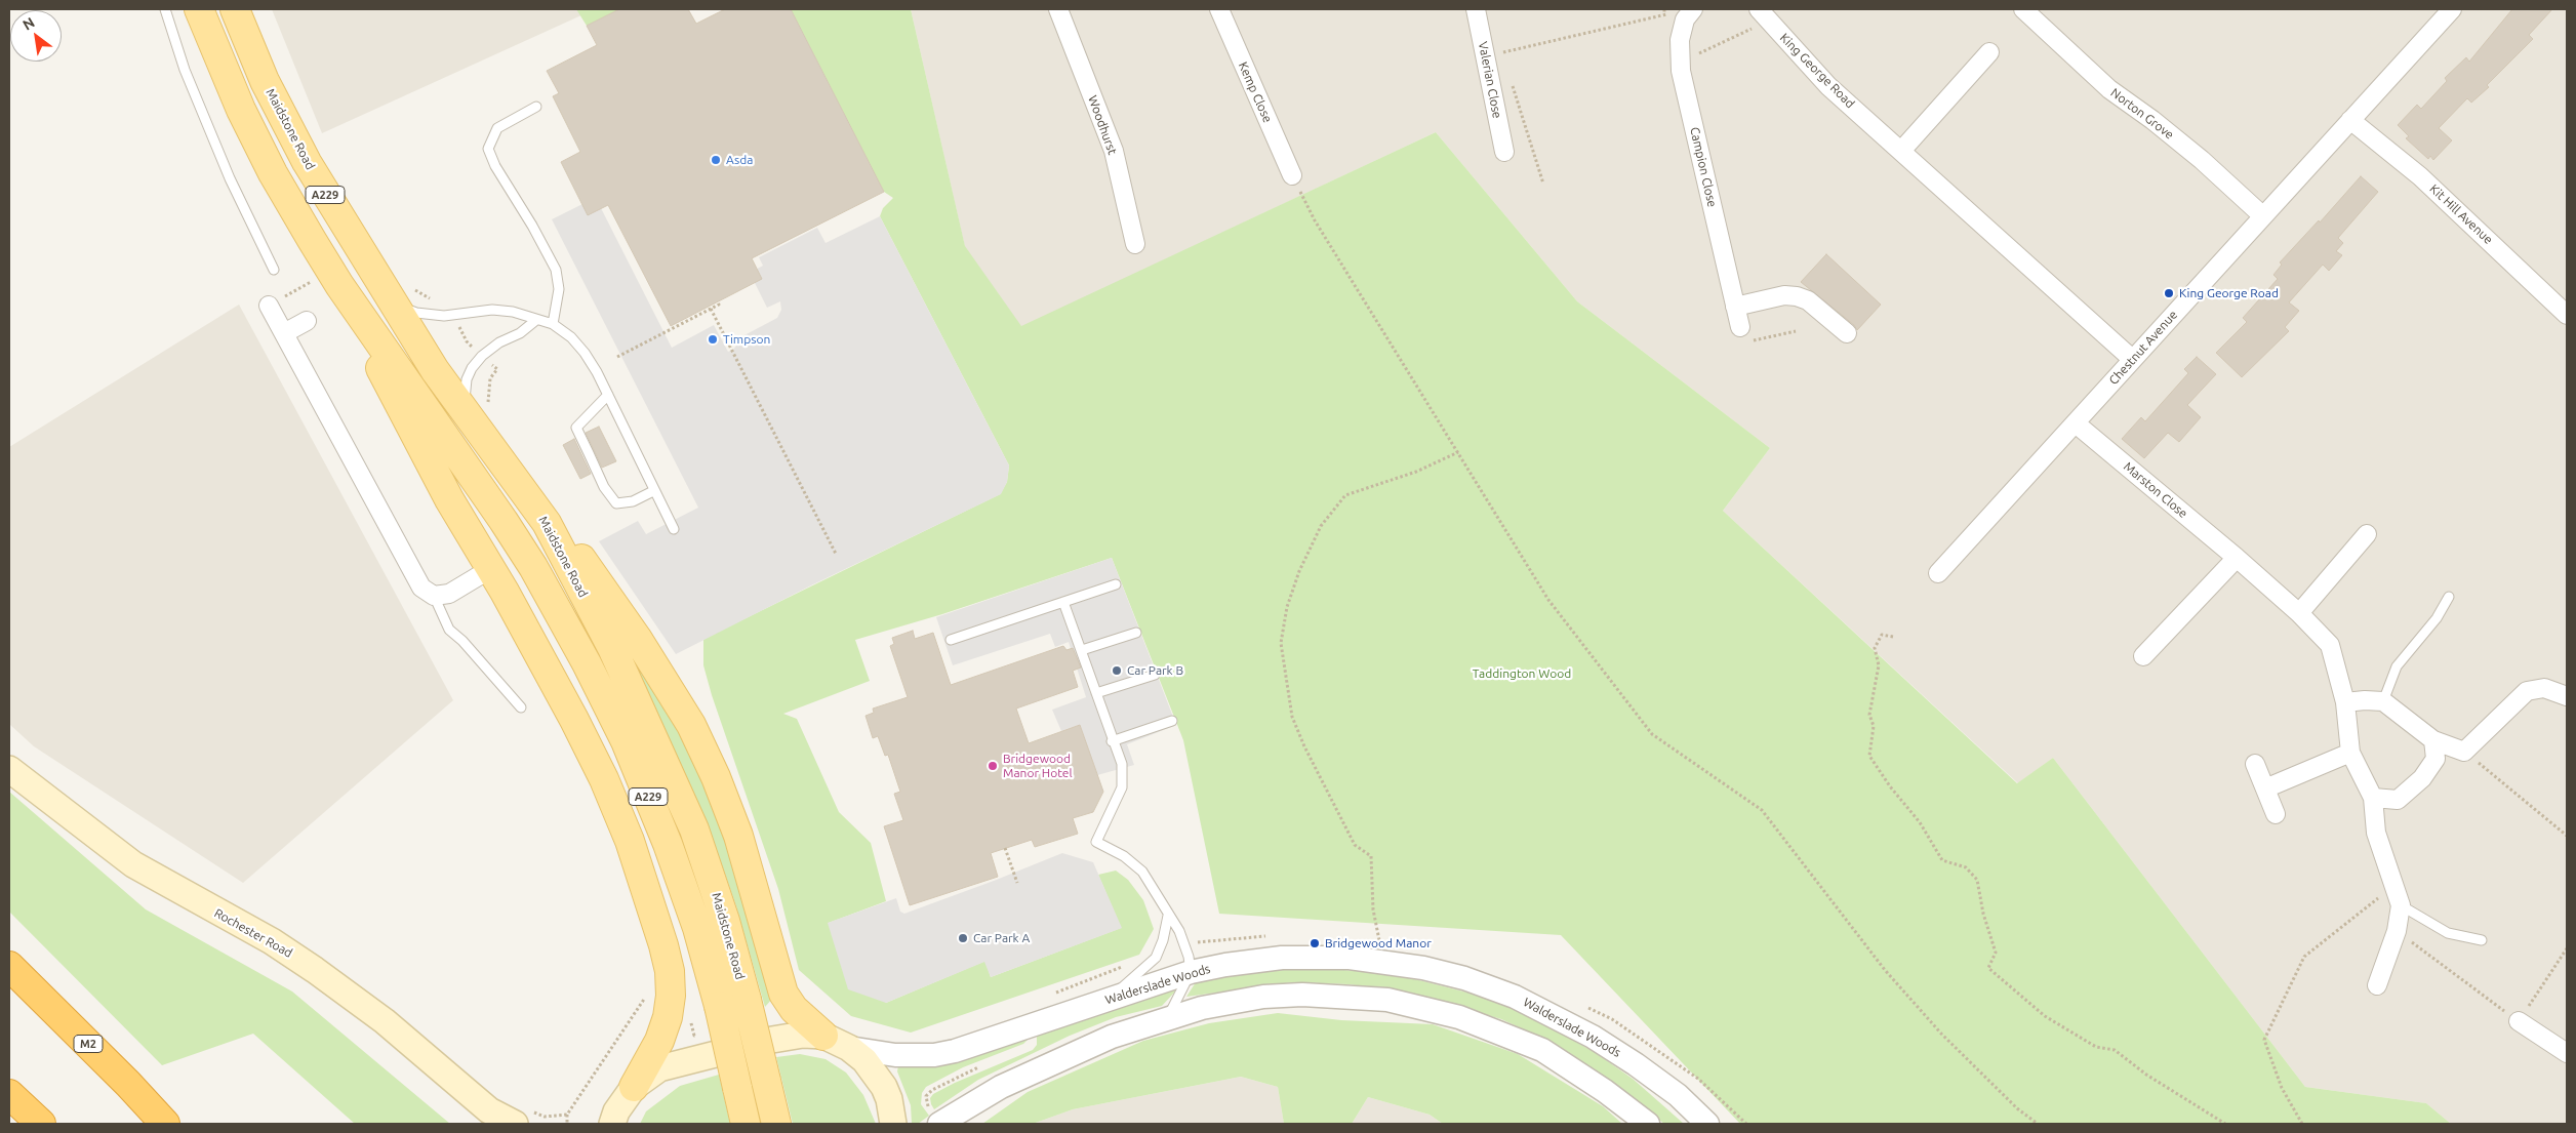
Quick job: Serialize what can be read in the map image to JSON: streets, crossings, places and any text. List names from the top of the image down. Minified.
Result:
{"streets":{"highway":["M2"],"main road":["Maidstone Road","A229","Rochester Road"],"street":["King George Road","Valerian Close","Kemp Close","Norton Grove","Woodhurst","Campion Close","Kit Hill Avenue","Chestnut Avenue","Marston Close","Walderslade Woods"]},"crossings":[["King George Road","Chestnut Avenue"],["Norton Grove","Chestnut Avenue"],["Kit Hill Avenue","Chestnut Avenue"],["Chestnut Avenue","Marston Close"]],"parks":["Taddington Wood"],"places":["Asda","King George Road","Timpson","Car Park B","Bridgewood Manor Hotel","Car Park A","Bridgewood Manor"],"north":"top left"}
